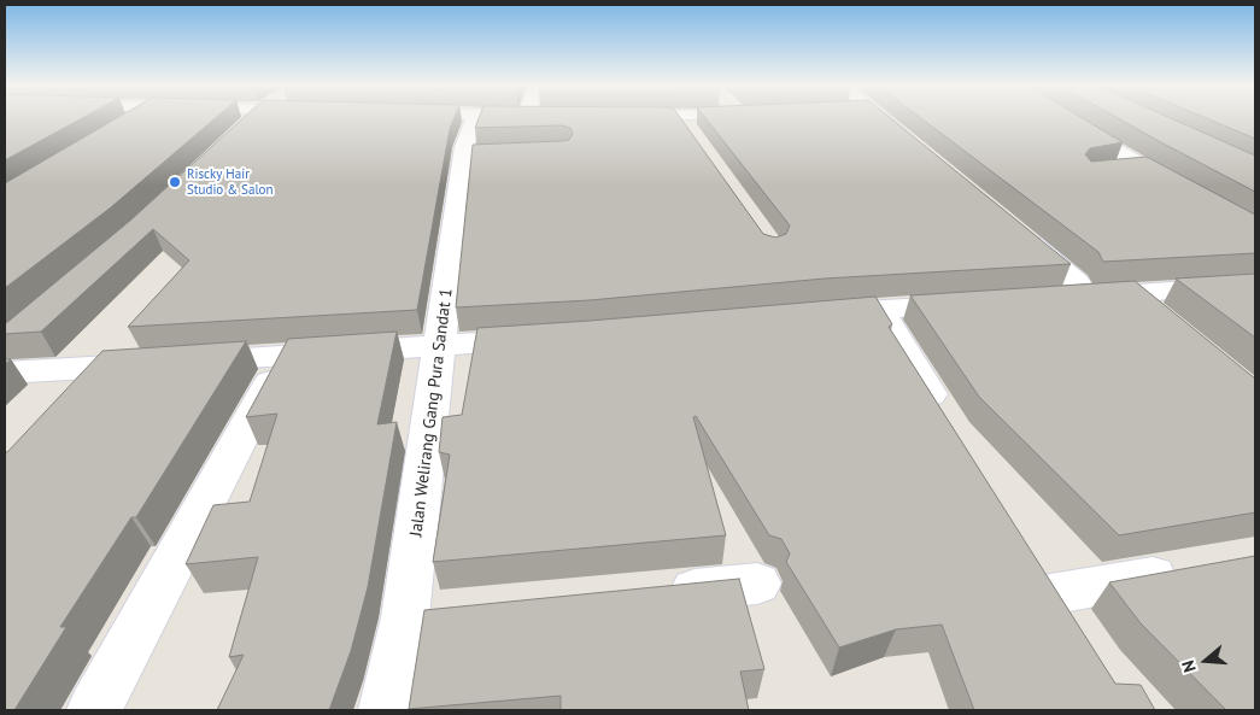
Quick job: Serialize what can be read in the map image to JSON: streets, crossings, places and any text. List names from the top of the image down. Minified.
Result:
{"streets":{"street":["Jalan Welirang Gang Pura Sandat 1"]},"places":["Riscky Hair Studio & Salon"],"north":"left"}
